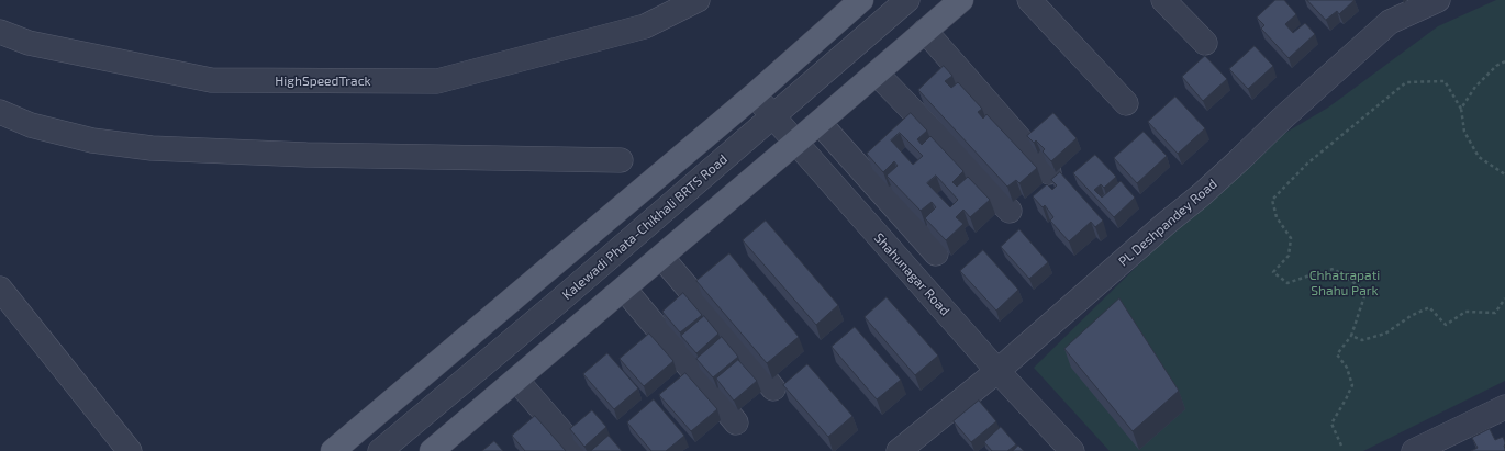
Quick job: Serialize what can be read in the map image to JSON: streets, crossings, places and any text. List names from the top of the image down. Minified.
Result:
{"streets":{"street":["HighSpeedTrack","PL Deshpandey Road","Kalewadi Phata-Chikhali BRTS Road","Shahunagar Road"]},"crossings":[["PL Deshpandey Road","Shahunagar Road"],["Kalewadi Phata-Chikhali BRTS Road","Shahunagar Road"]],"parks":["Chhatrapati Shahu Park"]}
